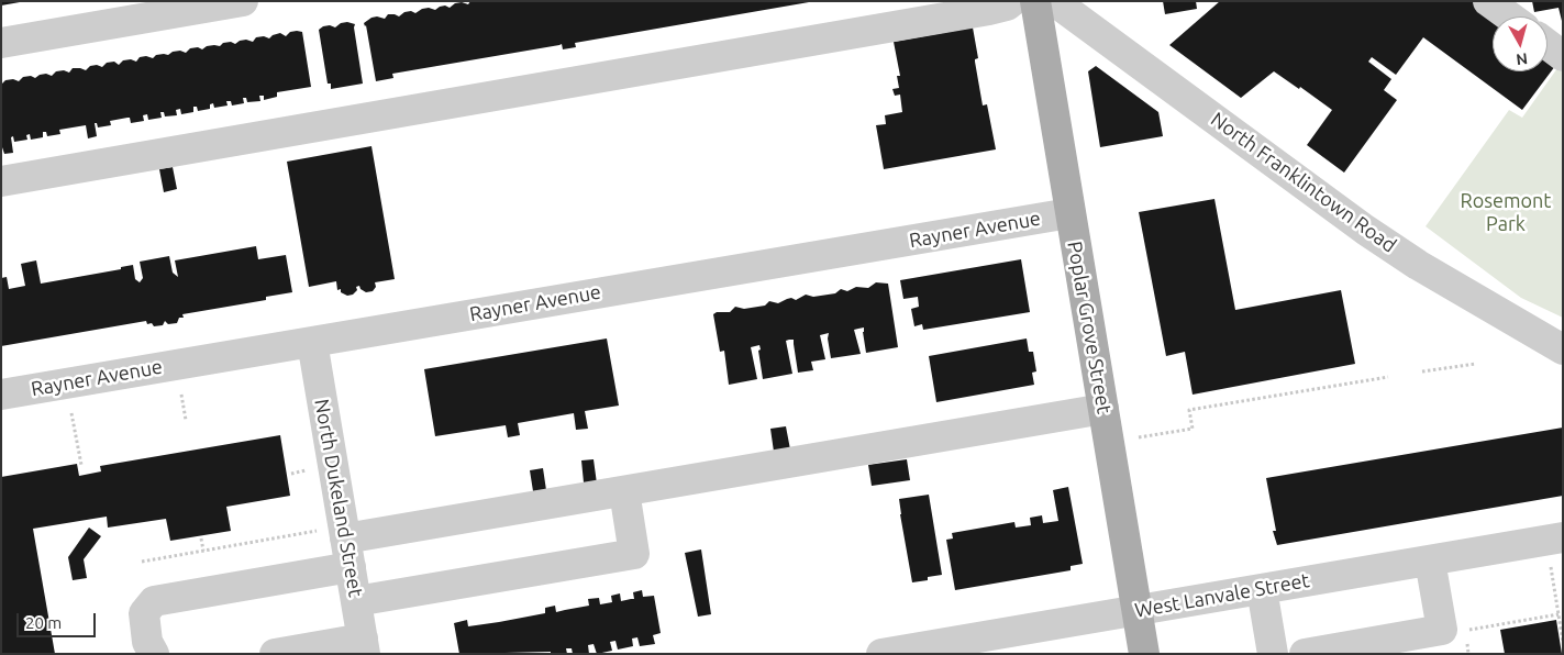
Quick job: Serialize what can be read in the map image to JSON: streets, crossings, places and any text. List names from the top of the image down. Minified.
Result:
{"streets":{"main road":["Poplar Grove Street"],"street":["North Franklintown Road","Rayner Avenue","North Dukeland Street","West Lanvale Street"]},"crossings":[["Rayner Avenue","Poplar Grove Street"],["Rayner Avenue","North Dukeland Street"],["Poplar Grove Street","West Lanvale Street"]],"parks":["Rosemont Park"],"scale_bar":"20 m","north":"bottom"}
